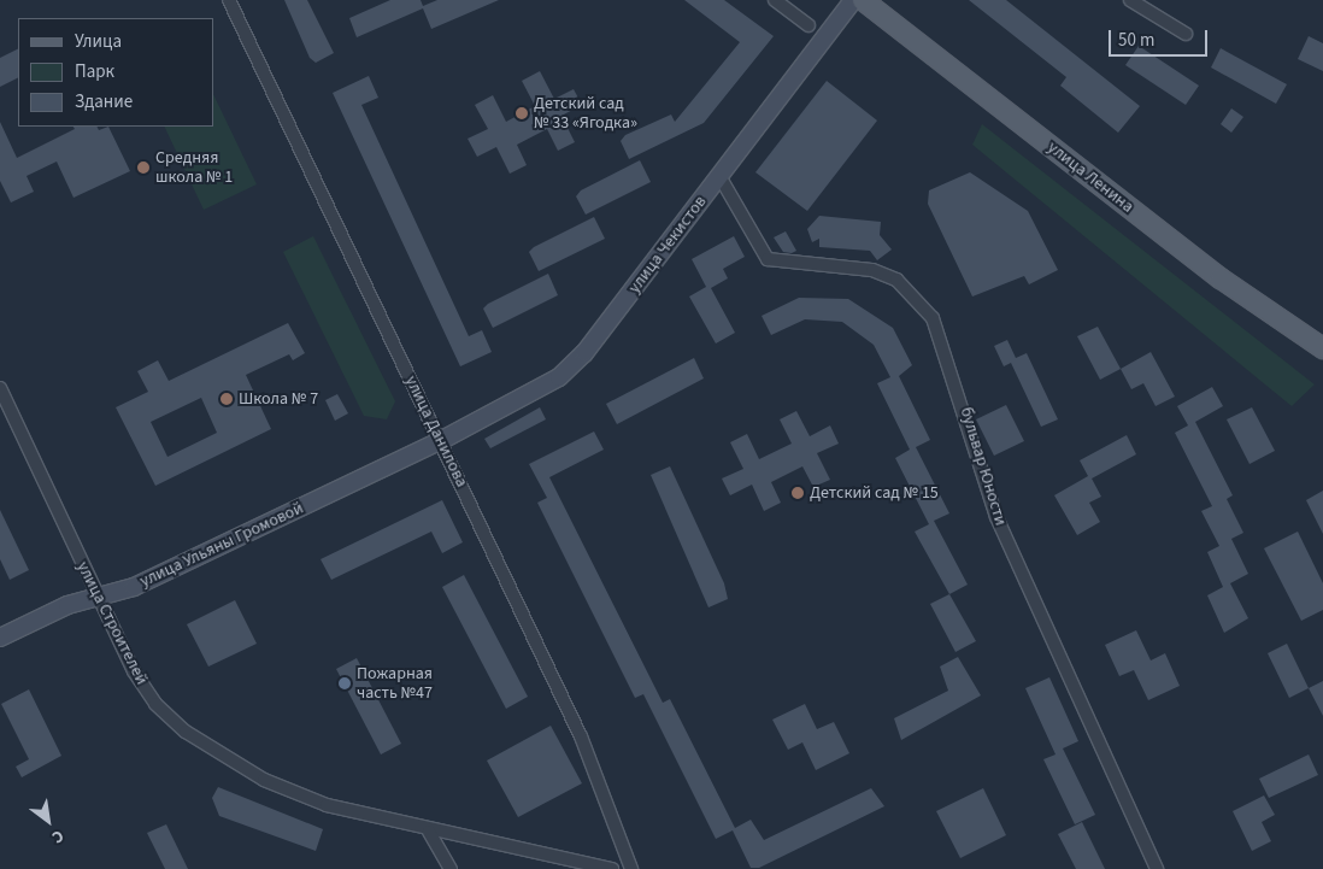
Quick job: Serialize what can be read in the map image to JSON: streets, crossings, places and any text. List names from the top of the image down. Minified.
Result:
{"streets":{"main road":["улица Ленина"],"street":["улица Чекистов","улица Данилова","бульвар Юности","улица Ульяны Громовой","улица Строителей"]},"crossings":[["улица Чекистов","улица Данилова"],["улица Чекистов","бульвар Юности"],["улица Чекистов","улица Ульяны Громовой"],["улица Данилова","улица Ульяны Громовой"],["улица Ульяны Громовой","улица Строителей"]],"places":["Детский сад № 33 «Ягодка»","Средняя школа № 1","Школа № 7","Детский сад № 15","Пожарная часть №47"],"legend":["Улица","Парк","Здание"],"scale_bar":"50 m","north":"bottom right"}
